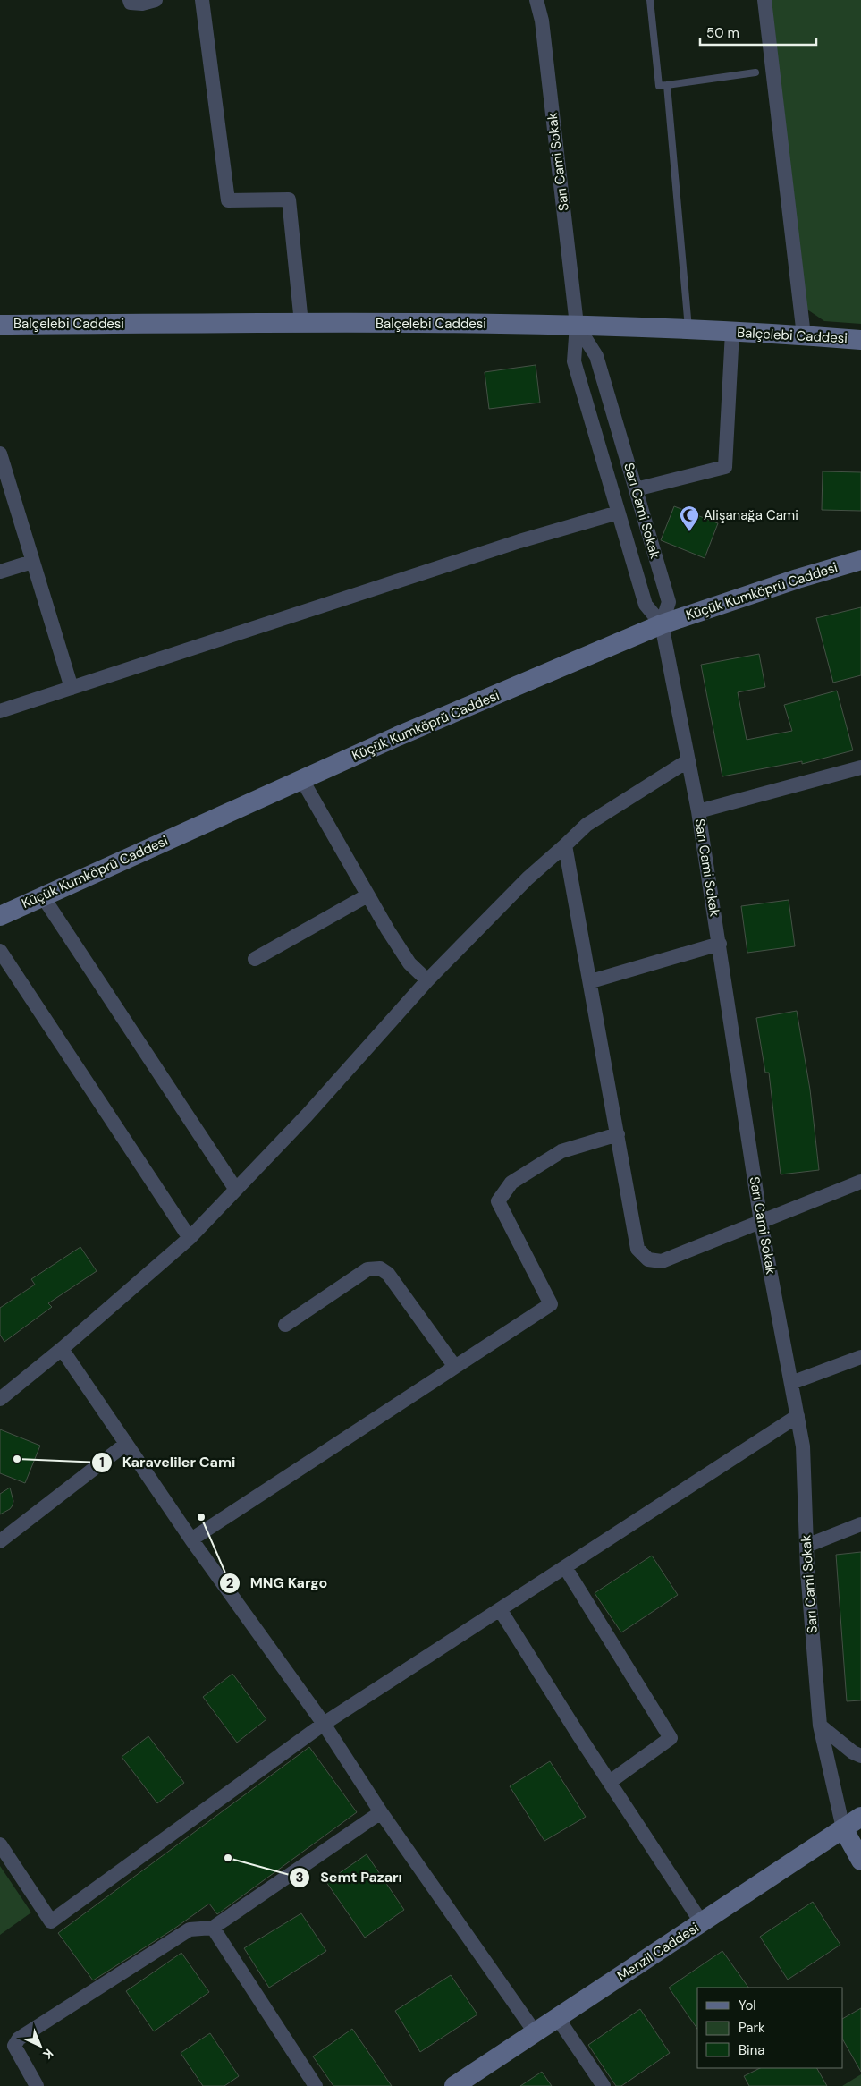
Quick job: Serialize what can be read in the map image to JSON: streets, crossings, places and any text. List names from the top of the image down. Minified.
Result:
{"streets":{"street":["Sarı Cami Sokak","Balçelebi Caddesi","Küçük Kumköprü Caddesi","Menzil Caddesi"]},"crossings":[["Sarı Cami Sokak","Balçelebi Caddesi"],["Sarı Cami Sokak","Küçük Kumköprü Caddesi"],["Sarı Cami Sokak","Menzil Caddesi"]],"places":{"mosque":["Alişanağa Cami"],"other":["Karaveliler Cami","MNG Kargo","Semt Pazarı"]},"legend":["Yol","Park","Bina"],"scale_bar":"50 m","north":"bottom right"}
